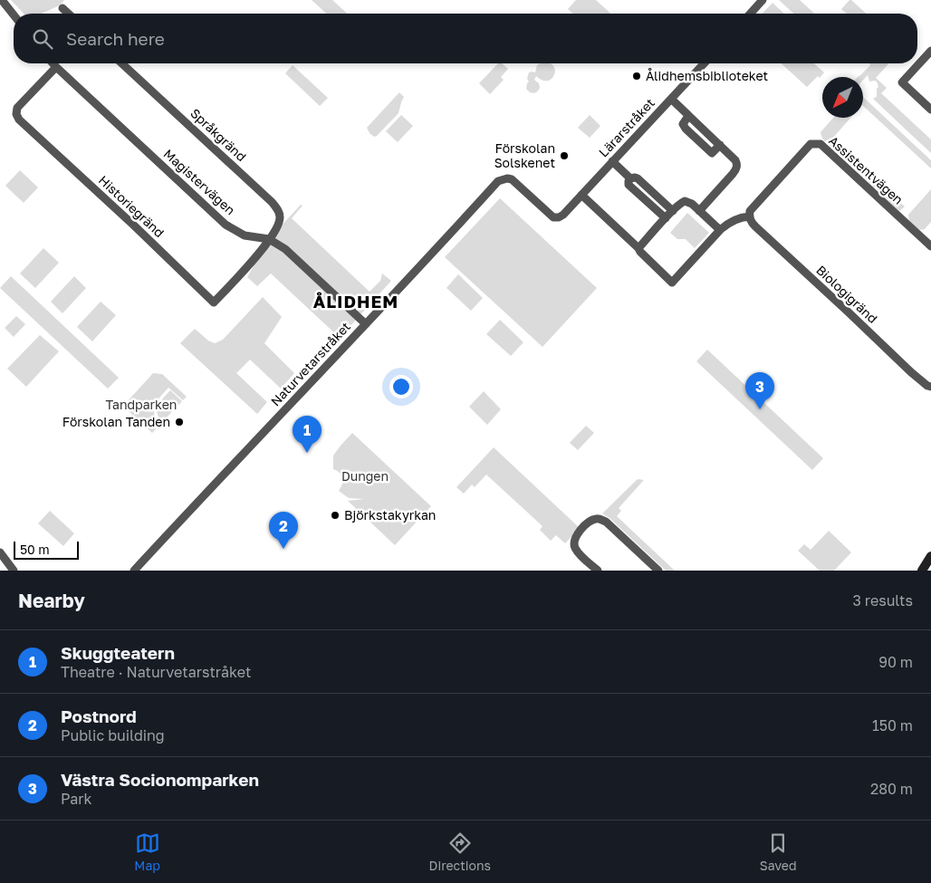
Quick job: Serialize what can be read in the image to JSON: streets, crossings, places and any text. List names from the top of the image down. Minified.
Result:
{"streets":{"street":["Lärarstråket","Språkgränd","Assistentvägen","Magistervägen","Historiegränd","Biologigränd","Naturvetarstråket"]},"crossings":[["Lärarstråket","Naturvetarstråket"],["Språkgränd","Magistervägen"],["Språkgränd","Historiegränd"],["Assistentvägen","Biologigränd"],["Magistervägen","Historiegränd"],["Magistervägen","Naturvetarstråket"]],"districts":["ÅLIDHEM"],"parks":["Tandparken","Dungen"],"places":["Ålidhemsbiblioteket","Förskolan Solskenet","Förskolan Tanden","Björkstakyrkan"],"scale_bar":"50 m","north":"bottom left","page":{"search":"Search here","pins":["3","1","2"],"scale":"50 m","heading":["Nearby","3 results"],"list":[{"mark":"1","name":"Skuggteatern","note":"Theatre · Naturvetarstråket","value":"90 m"},{"mark":"2","name":"Postnord","note":"Public building","value":"150 m"},{"mark":"3","name":"Västra Socionomparken","note":"Park","value":"280 m"}],"nav":["Map","Directions","Saved"]}}
